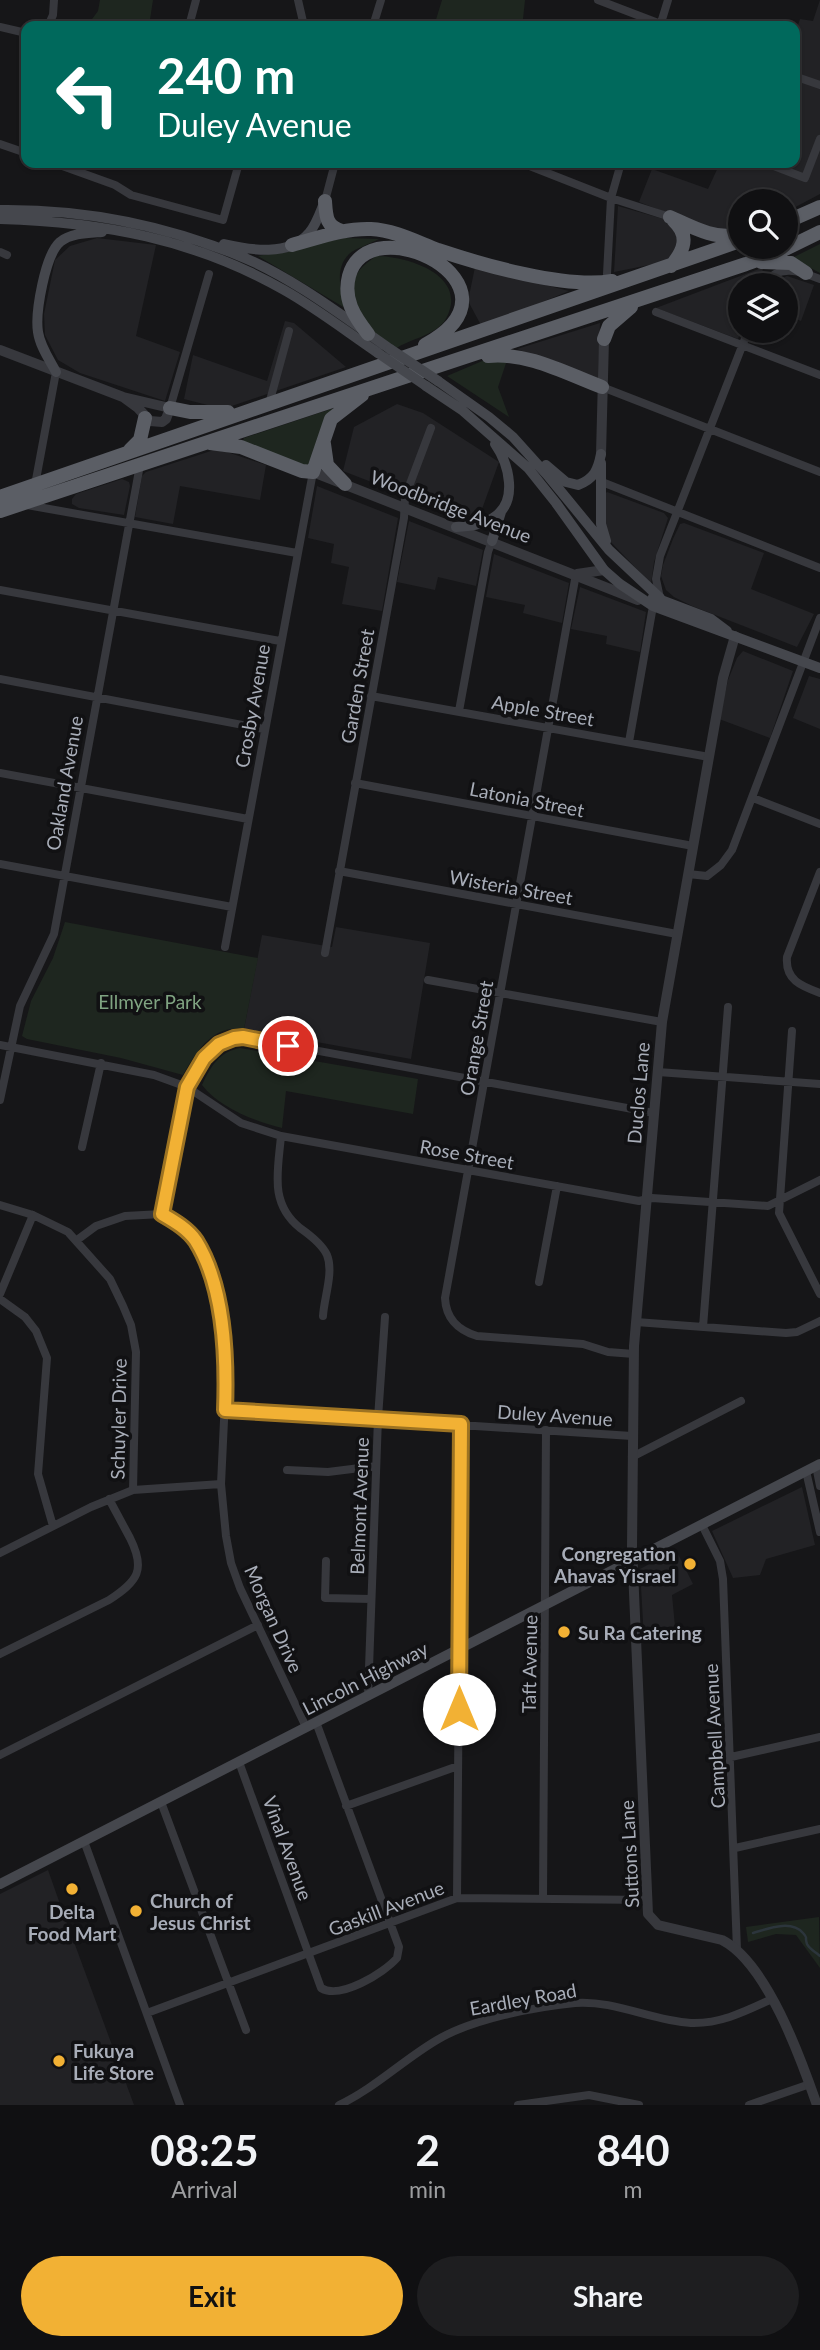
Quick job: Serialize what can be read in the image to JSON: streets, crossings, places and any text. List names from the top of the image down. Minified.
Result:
{"streets":{"main road":["Woodbridge Avenue","Lincoln Highway"],"street":["Garden Street","Crosby Avenue","Apple Street","Oakland Avenue","Latonia Street","Wisteria Street","Orange Street","Duclos Lane","Rose Street","Duley Avenue","Schuyler Drive","Belmont Avenue","Morgan Drive","Taft Avenue","Campbell Avenue","Vinal Avenue","Suttons Lane","Gaskill Avenue","Eardley Road"]},"crossings":[["Woodbridge Avenue","Garden Street"],["Woodbridge Avenue","Crosby Avenue"],["Woodbridge Avenue","Orange Street"],["Woodbridge Avenue","Duclos Lane"],["Garden Street","Apple Street"],["Garden Street","Latonia Street"],["Garden Street","Wisteria Street"],["Apple Street","Orange Street"],["Apple Street","Duclos Lane"],["Oakland Avenue","Rose Street"],["Latonia Street","Orange Street"],["Latonia Street","Duclos Lane"],["Wisteria Street","Orange Street"],["Wisteria Street","Duclos Lane"],["Orange Street","Duclos Lane"],["Orange Street","Rose Street"],["Duclos Lane","Rose Street"],["Duclos Lane","Duley Avenue"],["Duclos Lane","Lincoln Highway"],["Duclos Lane","Suttons Lane"],["Duley Avenue","Belmont Avenue"],["Duley Avenue","Morgan Drive"],["Duley Avenue","Taft Avenue"],["Belmont Avenue","Lincoln Highway"],["Morgan Drive","Lincoln Highway"],["Morgan Drive","Vinal Avenue"],["Morgan Drive","Gaskill Avenue"],["Taft Avenue","Lincoln Highway"],["Taft Avenue","Gaskill Avenue"],["Lincoln Highway","Campbell Avenue"],["Lincoln Highway","Vinal Avenue"],["Lincoln Highway","Suttons Lane"],["Campbell Avenue","Suttons Lane"],["Vinal Avenue","Gaskill Avenue"],["Suttons Lane","Gaskill Avenue"],["Suttons Lane","Eardley Road"]],"parks":["Ellmyer Park"],"places":["Congregation Ahavas Yisrael","Su Ra Catering","Delta Food Mart","Church of Jesus Christ","Fukuya Life Store"],"page":{"turn":["240 m","Duley Avenue"],"eta":["08:25","Arrival","2","min","840","m"],"buttons":["Exit","Share"]}}
